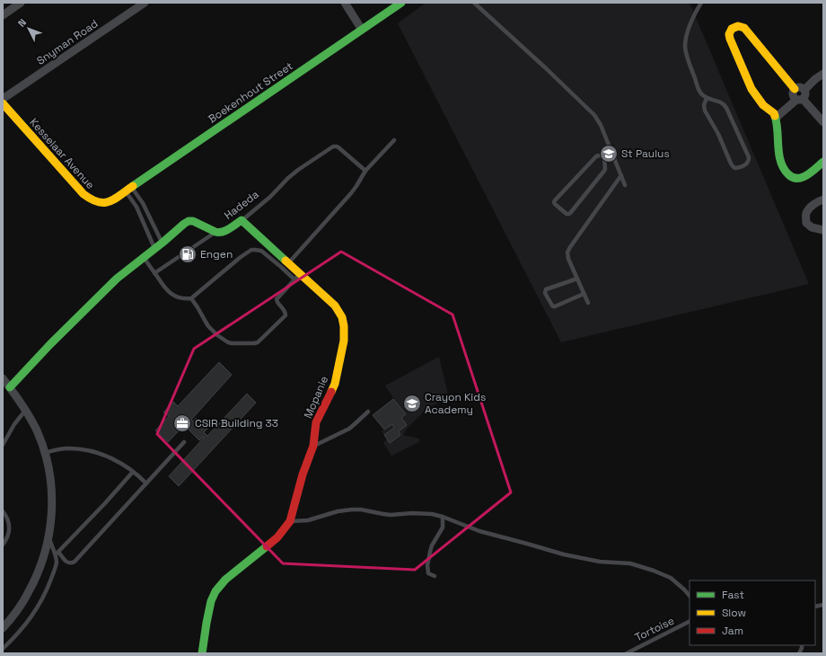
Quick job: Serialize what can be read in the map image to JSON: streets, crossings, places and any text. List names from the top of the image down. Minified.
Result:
{"streets":{"street":["Snyman Road","Boekenhout Street","Kesselaar Avenue","Hadeda","Mopanie"],"lane":["Tortoise"]},"crossings":[["Boekenhout Street","Kesselaar Avenue"],["Hadeda","Mopanie"]],"places":{"school or university":["St Paulus","Crayon Kids Academy"],"fuel station":["Engen"],"office":["CSIR Building 33"]},"legend":["Fast","Slow","Jam"],"north":"top left"}
